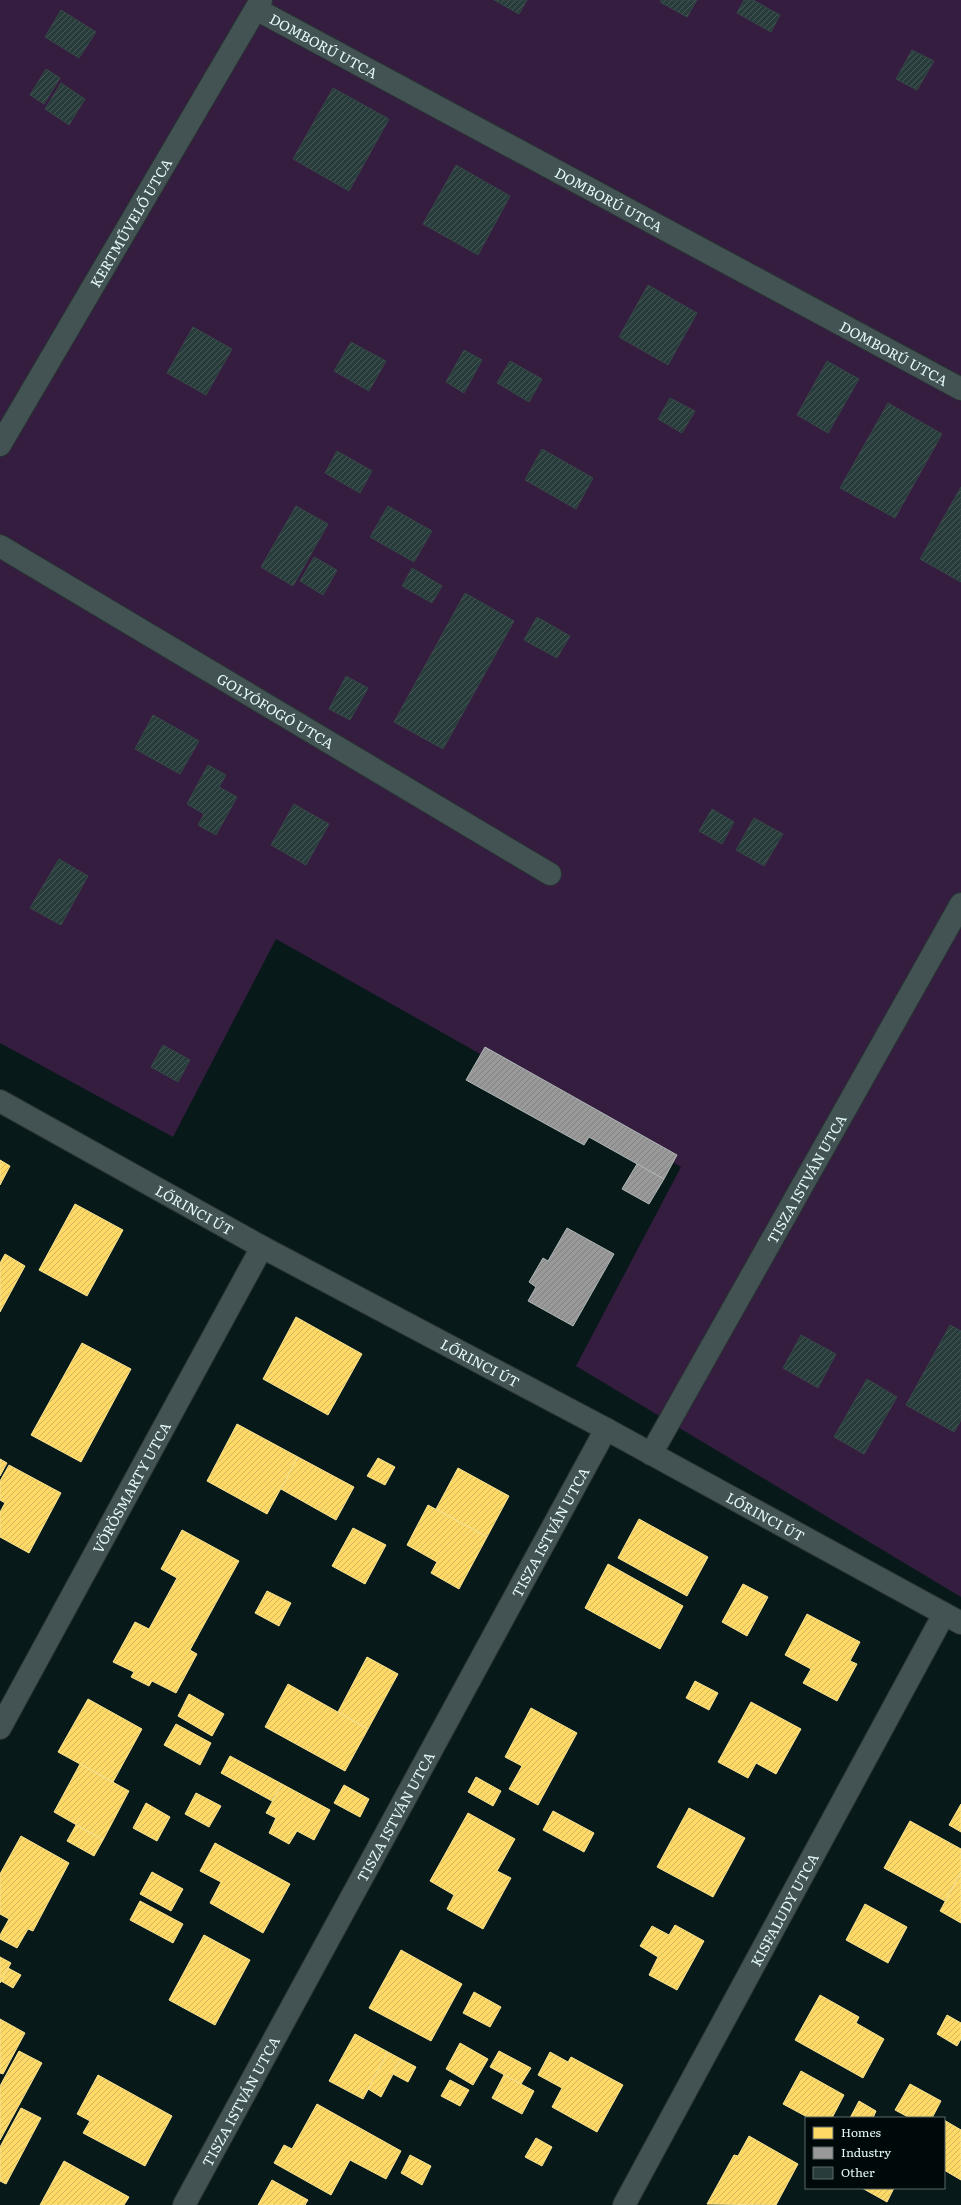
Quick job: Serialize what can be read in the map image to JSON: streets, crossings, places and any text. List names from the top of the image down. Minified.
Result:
{"streets":{"street":["DOMBORÚ UTCA","KERTMŰVELŐ UTCA","GOLYÓFOGÓ UTCA","TISZA ISTVÁN UTCA","LŐRINCI ÚT","VÖRÖSMARTY UTCA","KISFALUDY UTCA"]},"crossings":[["DOMBORÚ UTCA","KERTMŰVELŐ UTCA"],["TISZA ISTVÁN UTCA","LŐRINCI ÚT"],["LŐRINCI ÚT","VÖRÖSMARTY UTCA"],["LŐRINCI ÚT","KISFALUDY UTCA"]],"legend":["Homes","Industry","Other"]}
